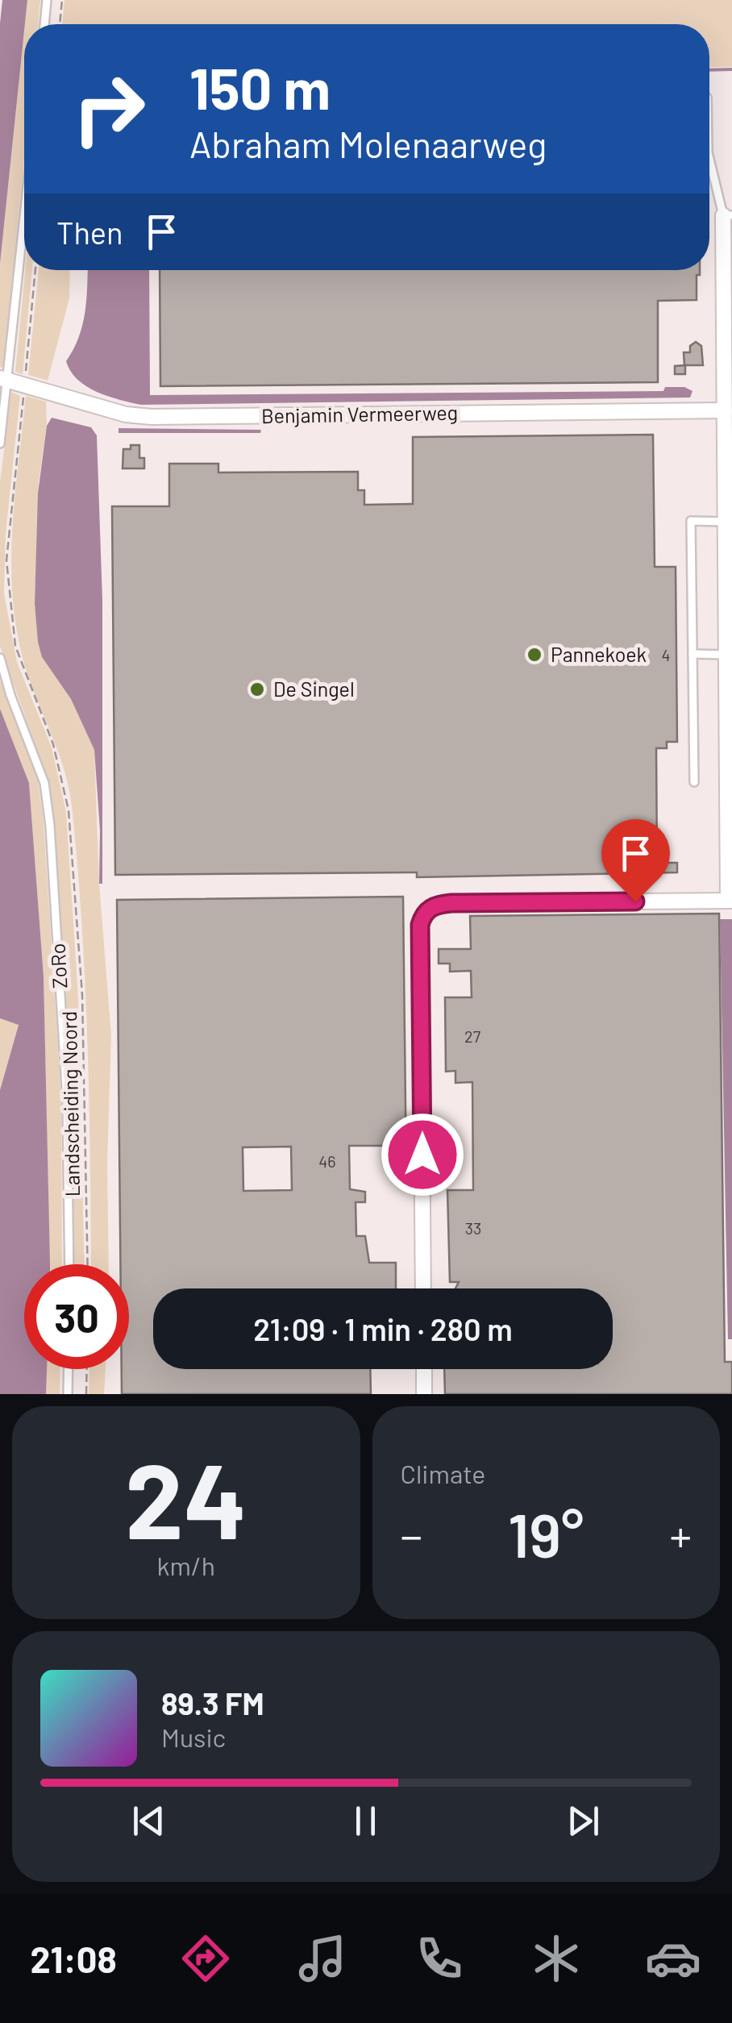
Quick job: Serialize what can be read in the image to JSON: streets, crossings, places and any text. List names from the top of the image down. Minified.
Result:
{"streets":{"street":["Benjamin Vermeerweg"],"lane":["ZoRo"],"path":["Landscheiding Noord"]},"crossings":[["Benjamin Vermeerweg","Landscheiding Noord"]],"places":["Pannekoek","De Singel"],"house_numbers":["4","27","46","33"],"page":{"turn":["150 m","Abraham Molenaarweg"],"then":"Then","limit":"30","trip":"21:09 · 1 min · 280 m","tile":[["24","km/h"],"Climate"],"heat":["−","19°","+"],"song":["89.3 FM","Music"],"tabs":"21:08"}}
